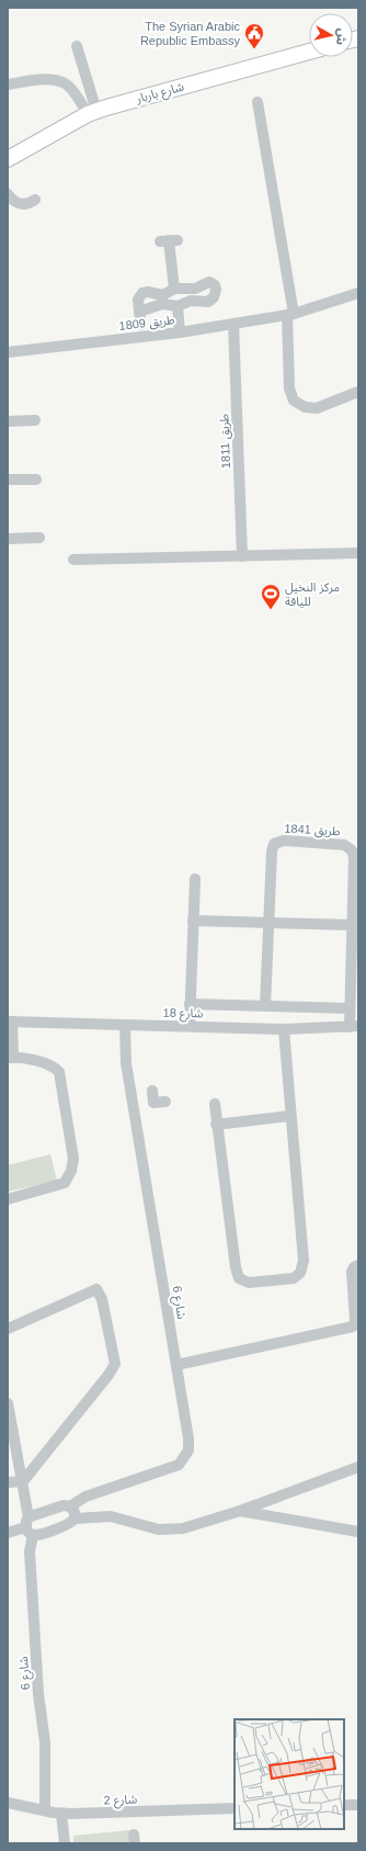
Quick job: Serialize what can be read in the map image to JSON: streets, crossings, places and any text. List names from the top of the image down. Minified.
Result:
{"streets":{"street":["شارع باربار","طريق 1809","طريق 1811","طريق 1841","شارع 18","شارع 6","شارع 2"]},"crossings":[["طريق 1809","طريق 1811"],["طريق 1841","شارع 18"],["شارع 18","شارع 6"],["شارع 6","شارع 2"]],"places":{"public building":["The Syrian Arabic Republic Embassy"],"sports":["مركز النخيل للياقة"]},"north":"right"}
